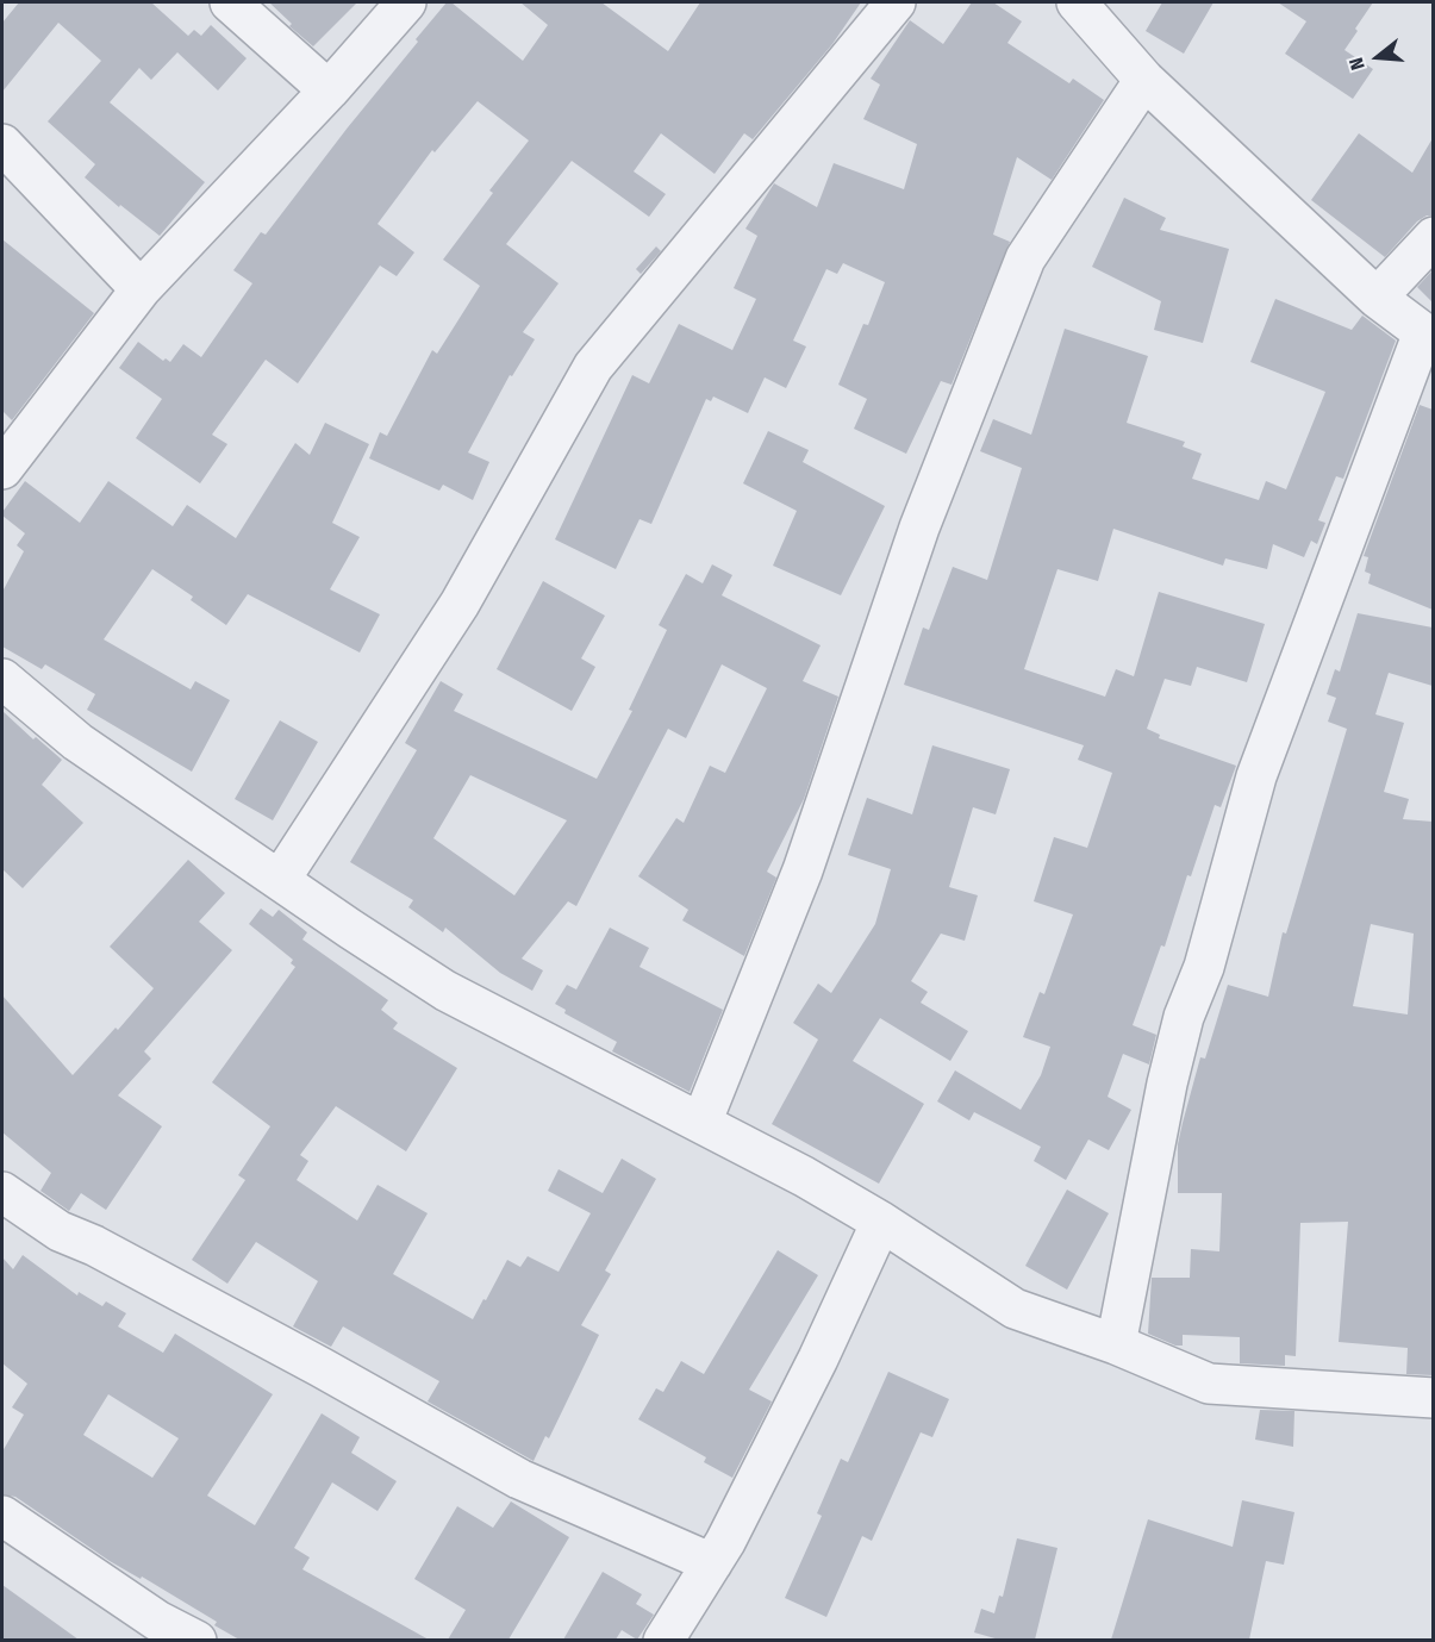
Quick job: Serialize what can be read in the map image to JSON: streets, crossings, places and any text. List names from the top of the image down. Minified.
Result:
{"north":"left"}
